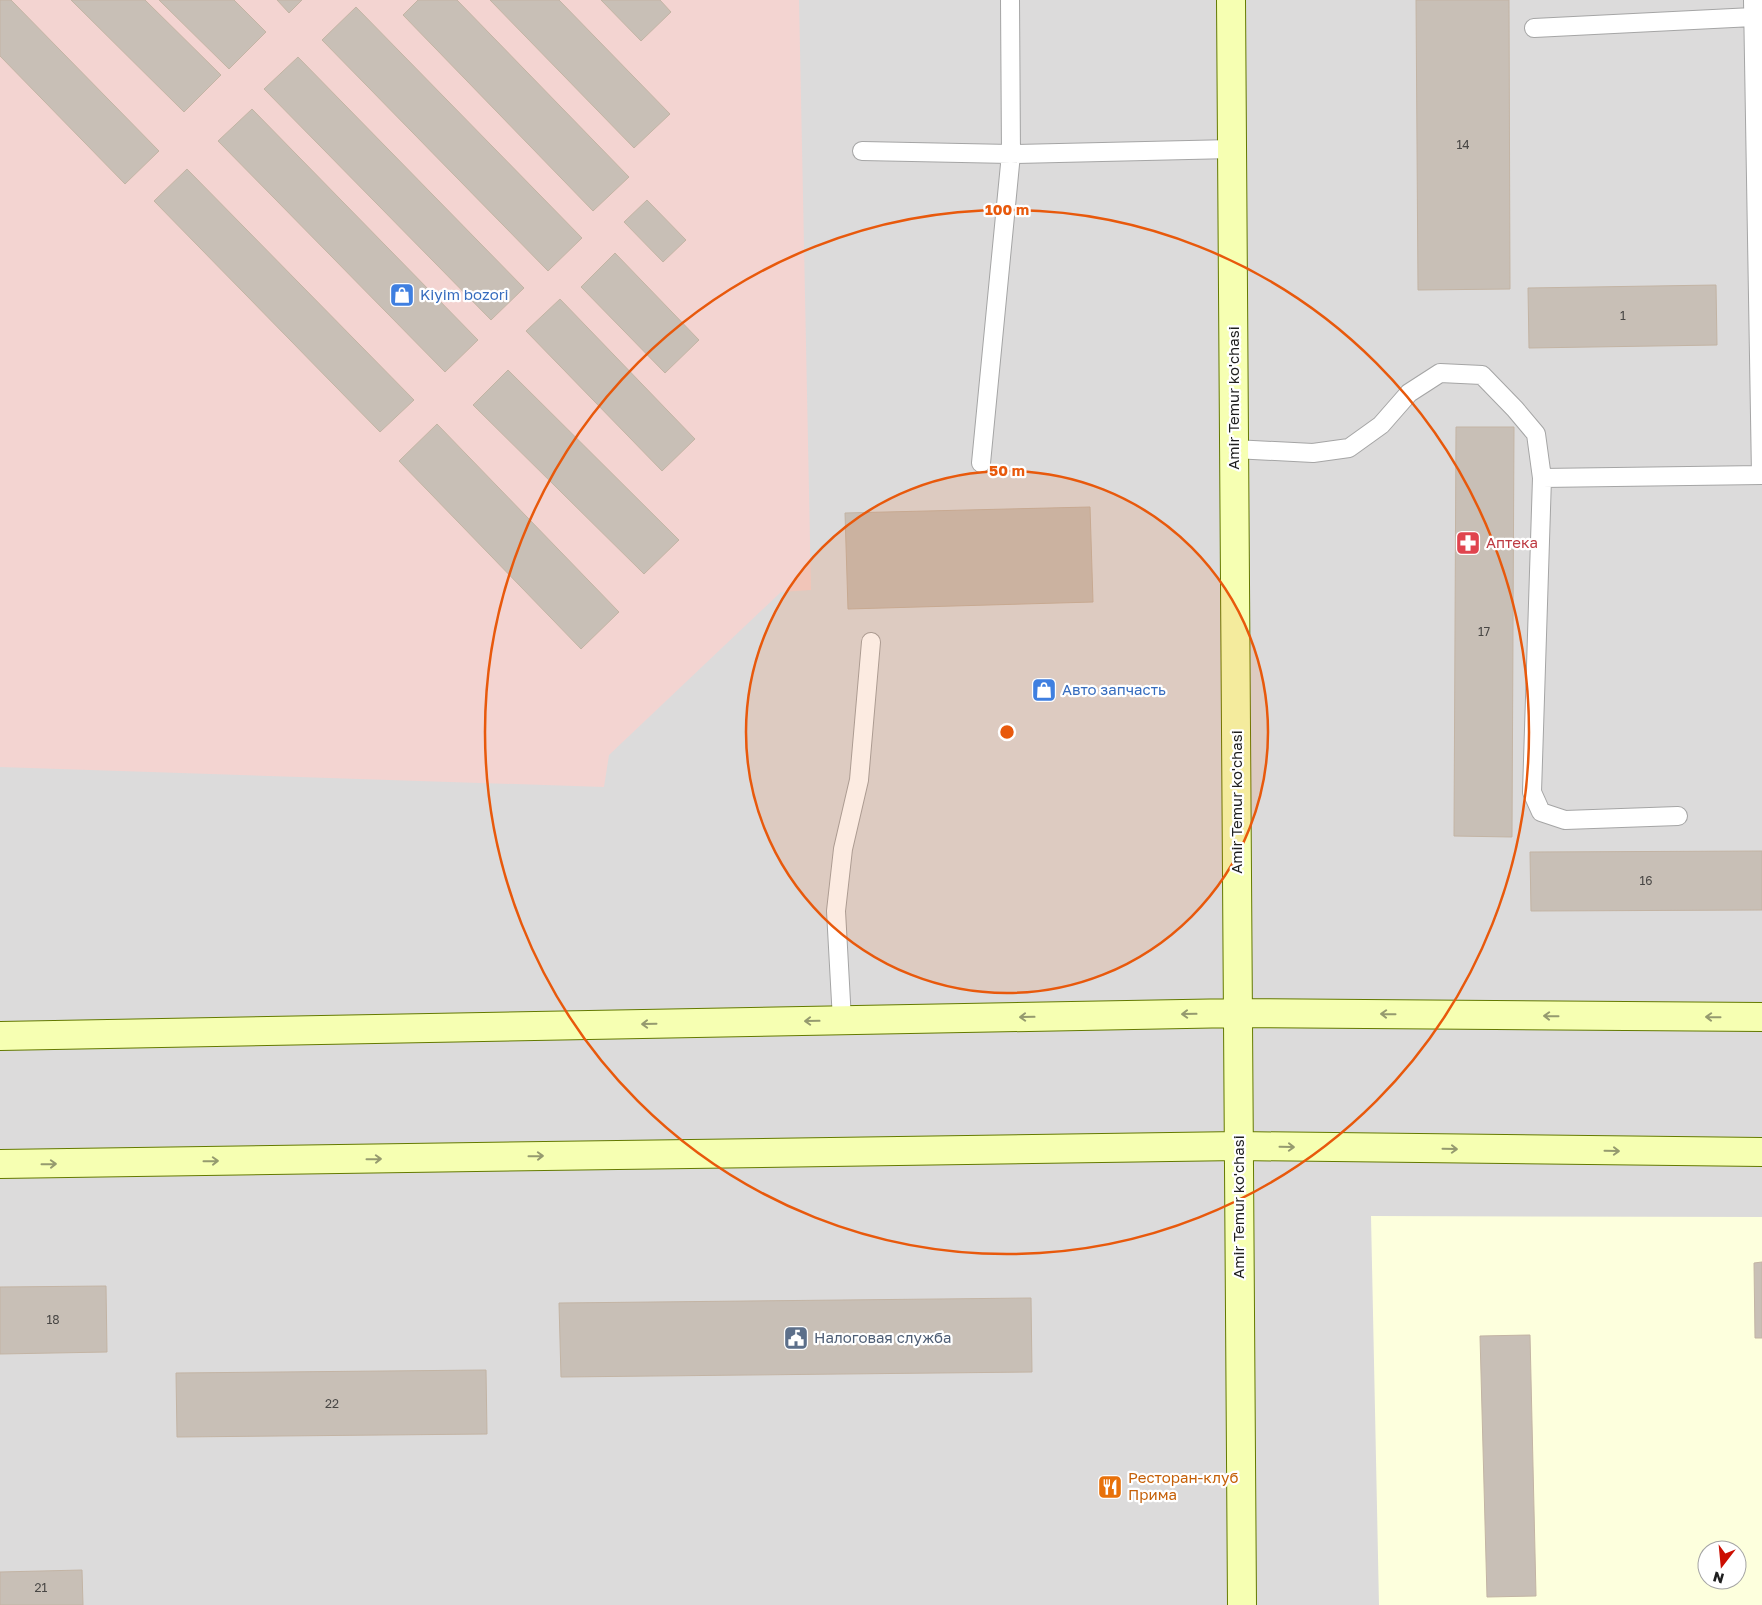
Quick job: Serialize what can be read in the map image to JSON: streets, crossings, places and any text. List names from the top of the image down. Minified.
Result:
{"streets":{"street":["Amir Temur ko'chasi"]},"places":{"shop":["Kiyim bozori","Авто запчасть"],"pharmacy":["Аптека"],"public building":["Налоговая служба"],"restaurant":["Ресторан-клуб Прима"]},"house_numbers":["14","1","17","16","18","22","21"],"north":"bottom","rings":["100 m","50 m"]}
